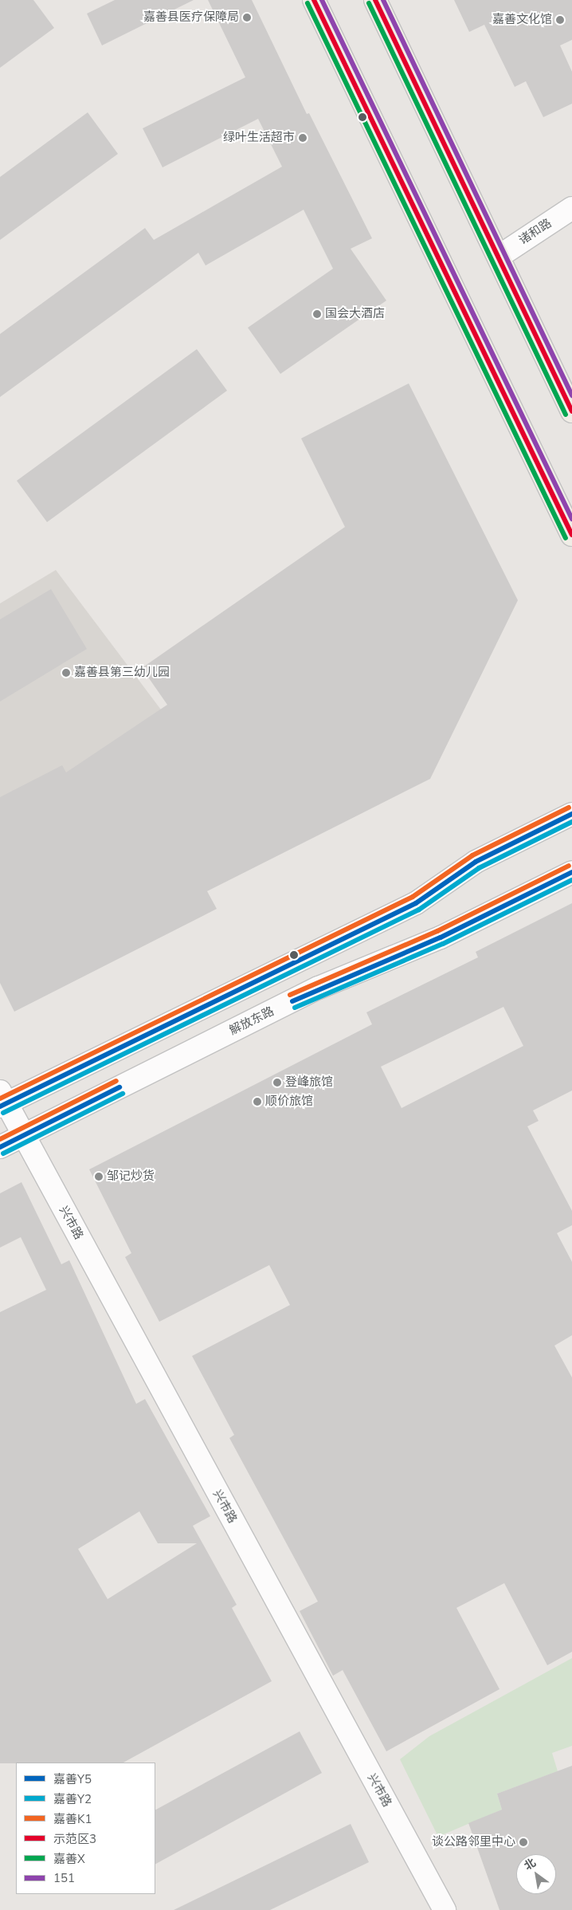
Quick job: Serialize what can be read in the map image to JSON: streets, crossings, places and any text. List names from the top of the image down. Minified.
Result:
{"streets":{"main road":["诸和路","解放东路","兴市路"]},"crossings":[["解放东路","兴市路"]],"places":["嘉善县医疗保障局","嘉善文化馆","绿叶生活超市","国会大酒店","嘉善县第三幼儿园","登峰旅馆","顺价旅馆","邹记炒货","谈公路邻里中心"],"lines":["transit line 示范区3","transit line 151","transit line 嘉善X","transit line 嘉善K1","transit line 嘉善Y5","transit line 嘉善Y2"],"legend":["嘉善Y5","嘉善Y2","嘉善K1","示范区3","嘉善X","151"],"north":"top left"}
